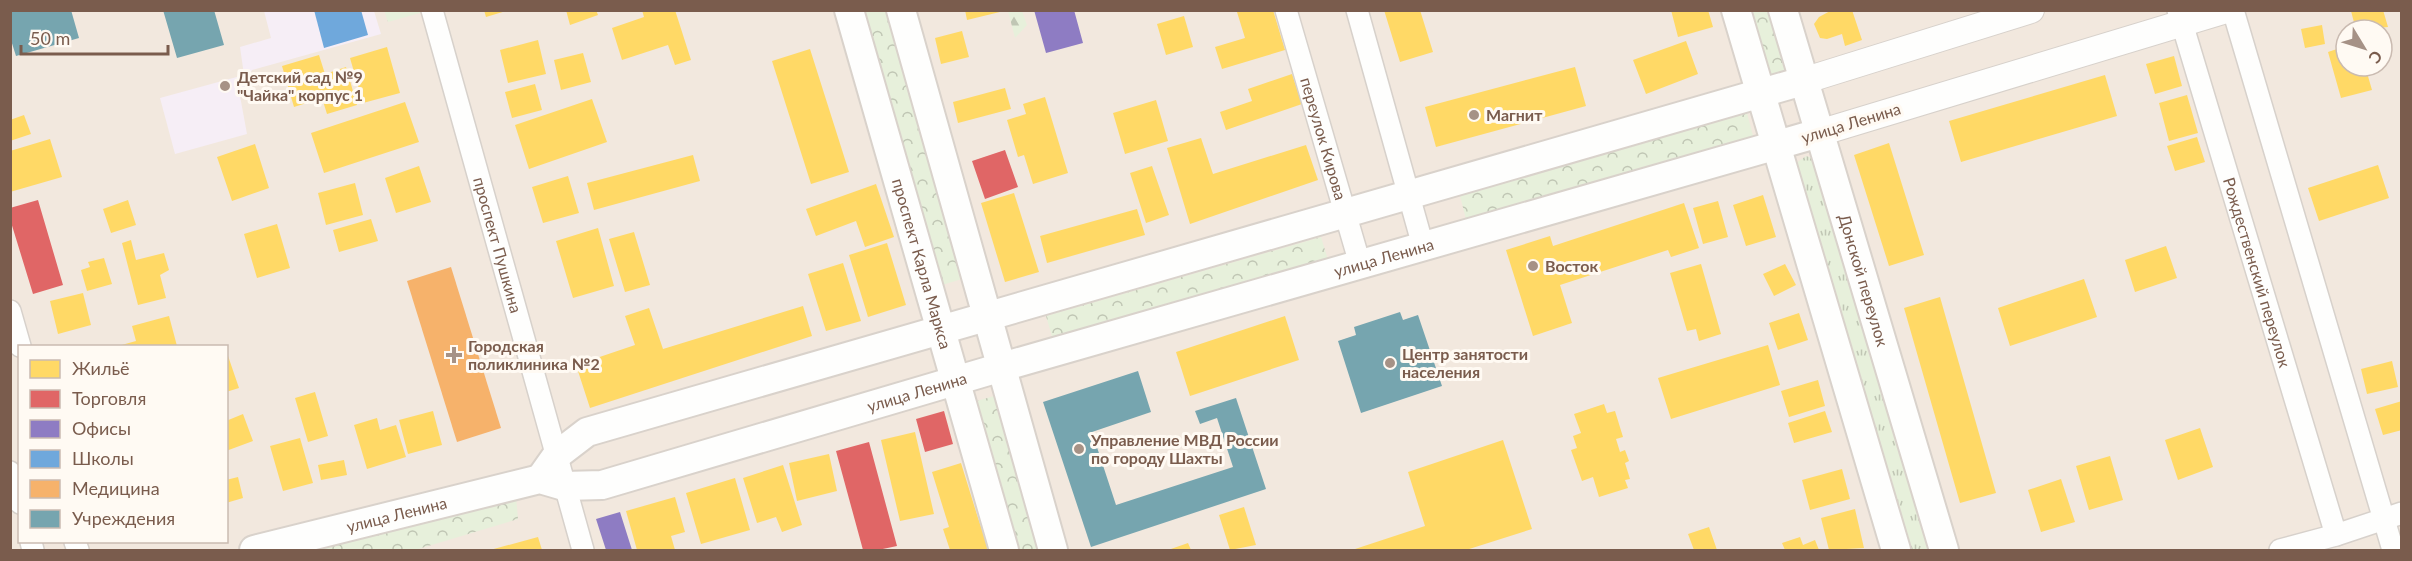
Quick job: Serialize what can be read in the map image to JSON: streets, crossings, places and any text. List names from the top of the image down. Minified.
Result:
{"streets":{"main road":["улица Ленина","проспект Карла Маркса","Донской переулок"],"street":["переулок Кирова","проспект Пушкина","Рождественский переулок"]},"crossings":[["улица Ленина","переулок Кирова"],["улица Ленина","проспект Карла Маркса"],["улица Ленина","Рождественский переулок"],["улица Ленина","Донской переулок"]],"places":{"other":["Детский сад №9 \"Чайка\" корпус 1","Магнит","Восток","Центр занятости населения","Управление МВД России по городу Шахты"],"health":["Городская поликлиника №2"]},"legend":["Жильё","Торговля","Офисы","Школы","Медицина","Учреждения"],"scale_bar":"50 m","north":"bottom right"}
